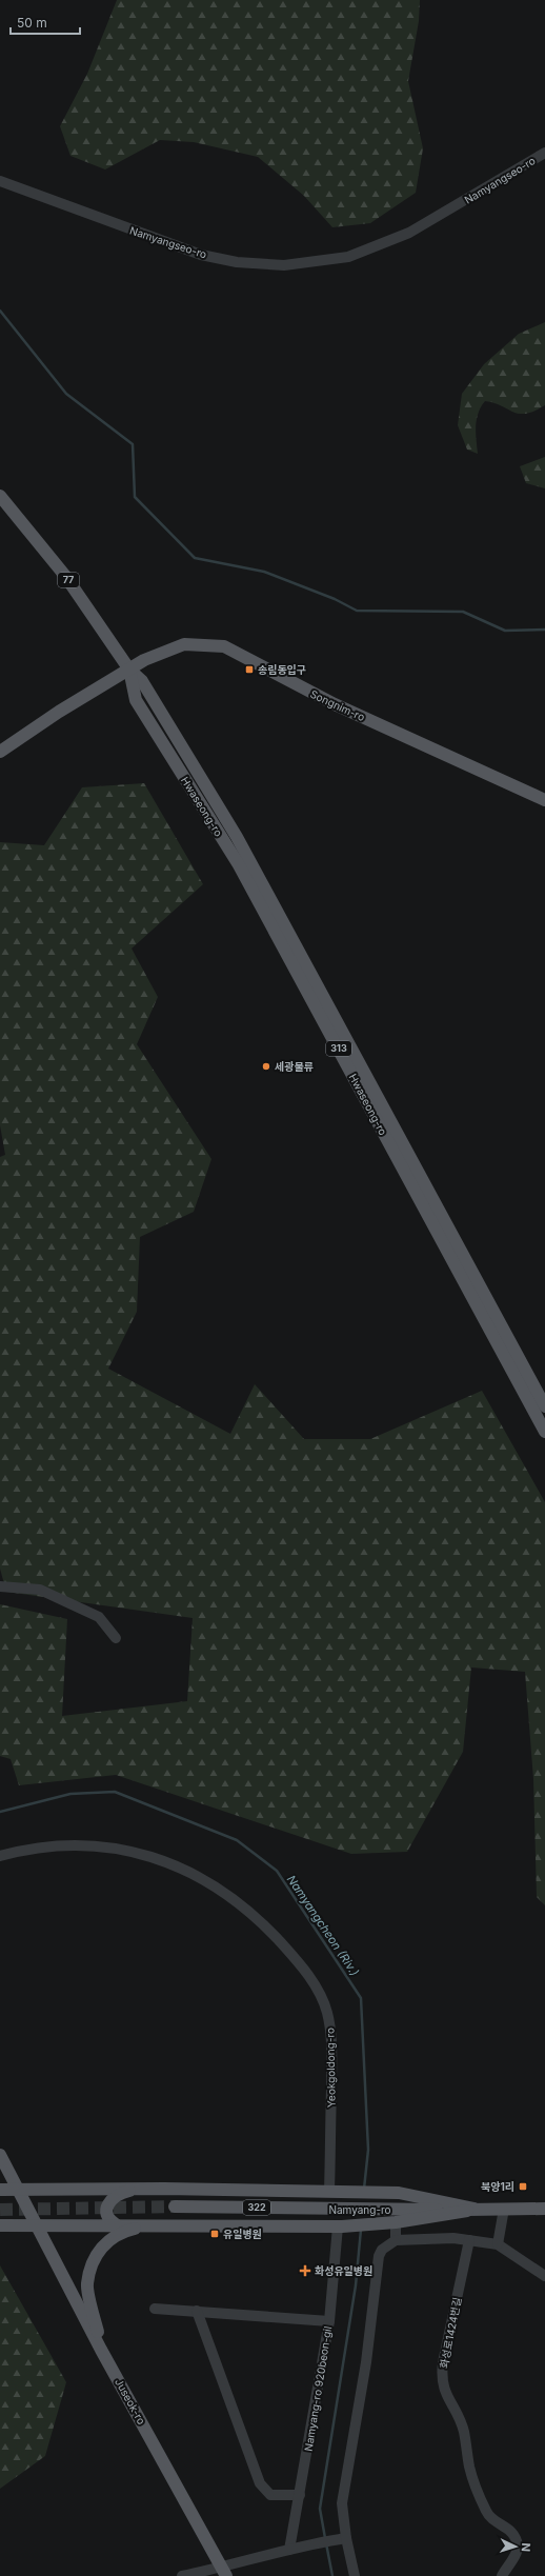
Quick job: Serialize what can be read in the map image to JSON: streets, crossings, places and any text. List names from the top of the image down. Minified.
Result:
{"streets":{"main road":["77","Songnim-ro","Hwaseong-ro","313","322","Namyang-ro","Juseok-ro"],"street":["Namyangseo-ro","Yeokgoldong-ro","화성로1424번길","Namyang-ro 920beon-gil"]},"crossings":[["Songnim-ro","Hwaseong-ro"]],"water":["Namyangcheon (Riv.)"],"places":{"transit":["송림동입구","북양1리","유일병원"],"other":["세광물류"],"health":["화성유일병원"]},"scale_bar":"50 m","north":"right"}
